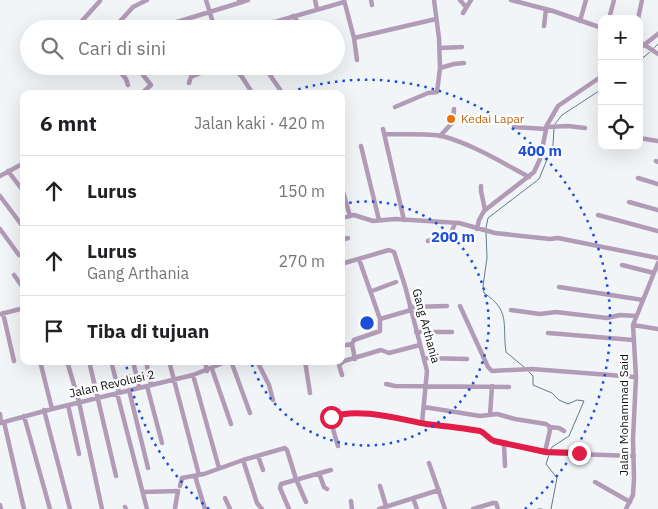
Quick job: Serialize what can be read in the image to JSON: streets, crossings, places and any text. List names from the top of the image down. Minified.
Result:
{"streets":{"street":["Gang Arthania","Jalan Revolusi 2","Jalan Mohammad Said"]},"places":["Kedai Lapar"],"page":{"map_buttons":["+","−"],"search":"Cari di sini","heading":["6 mnt","Jalan kaki · 420 m"],"list":[["Lurus","150 m"],["Lurus","Gang Arthania","270 m"],"Tiba di tujuan"]},"rings":["400 m","200 m"]}
